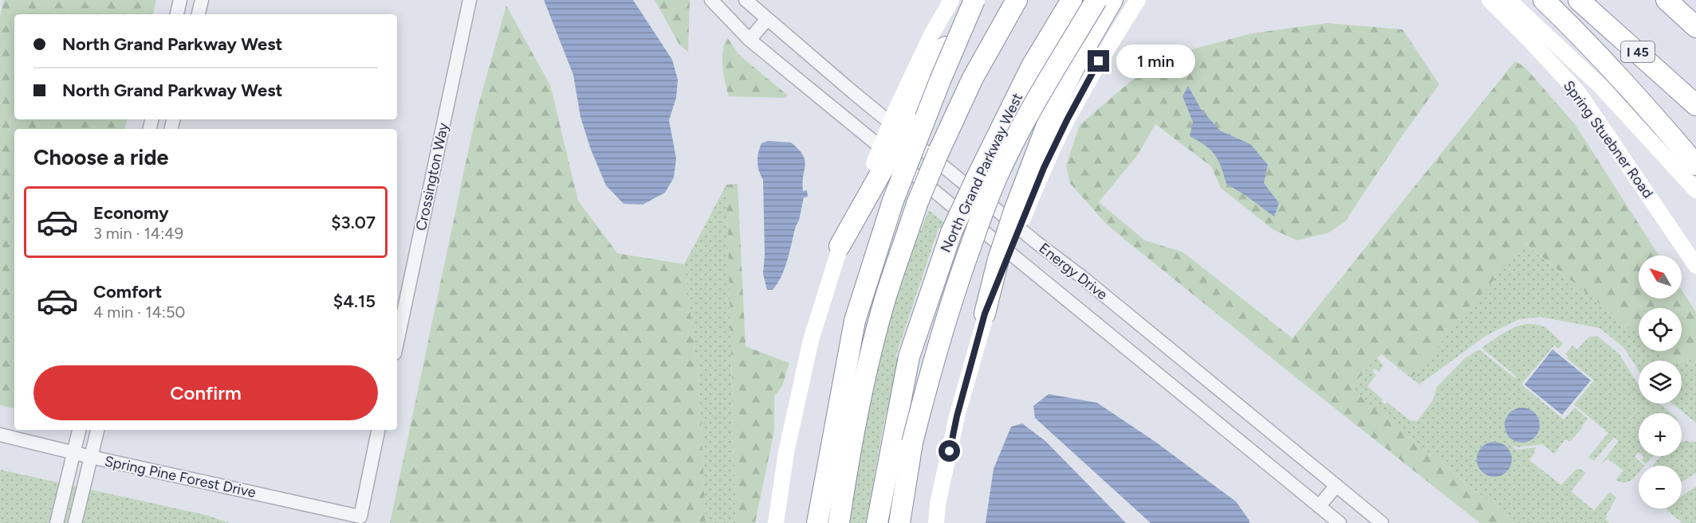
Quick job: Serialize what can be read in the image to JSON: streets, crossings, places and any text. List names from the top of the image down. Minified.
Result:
{"streets":{"highway":["I 45","North Grand Parkway West"],"main road":["Spring Stuebner Road"],"street":["Crossington Way","Energy Drive","Spring Pine Forest Drive"]},"north":"top left","page":{"banner":["North Grand Parkway West","North Grand Parkway West"],"bubble":"1 min","heading":"Choose a ride","list":[{"name":"Economy","note":"3 min · 14:49","value":"$3.07"},{"name":"Comfort","note":"4 min · 14:50","value":"$4.15"}],"map_buttons":["+","−"],"buttons":"Confirm"}}
